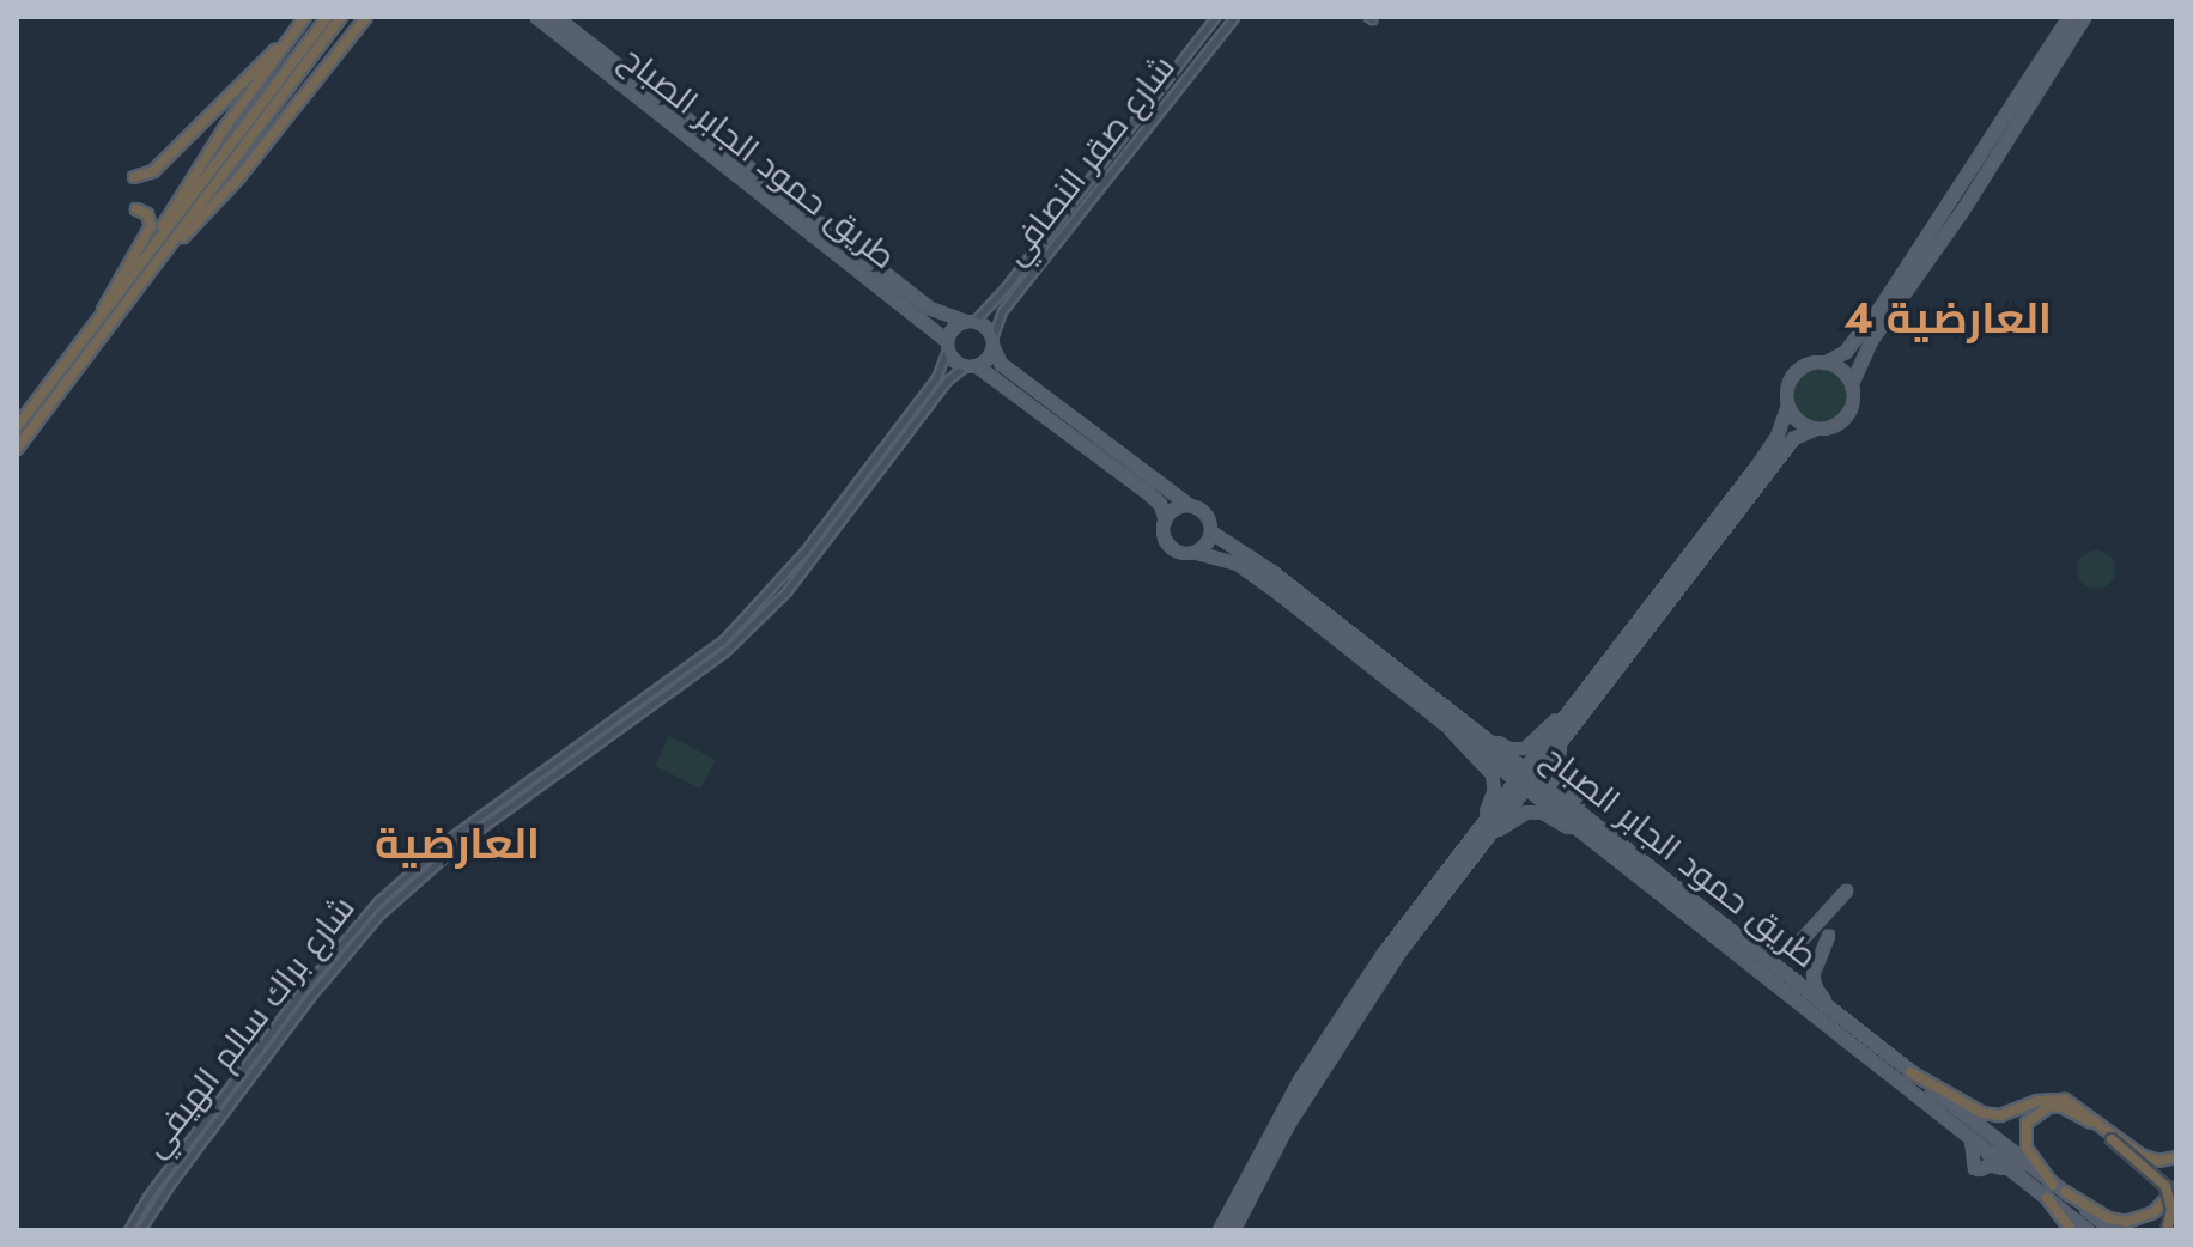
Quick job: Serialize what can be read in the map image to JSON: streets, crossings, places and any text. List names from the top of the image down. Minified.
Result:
{"streets":{"main road":["طريق حمود الجابر الصباح","شارع صقر النصافي","شارع براك سالم الهيفي"]},"crossings":[["طريق حمود الجابر الصباح","شارع صقر النصافي"],["طريق حمود الجابر الصباح","شارع براك سالم الهيفي"],["شارع صقر النصافي","شارع براك سالم الهيفي"]],"districts":["العارضية 4","العارضية"]}
